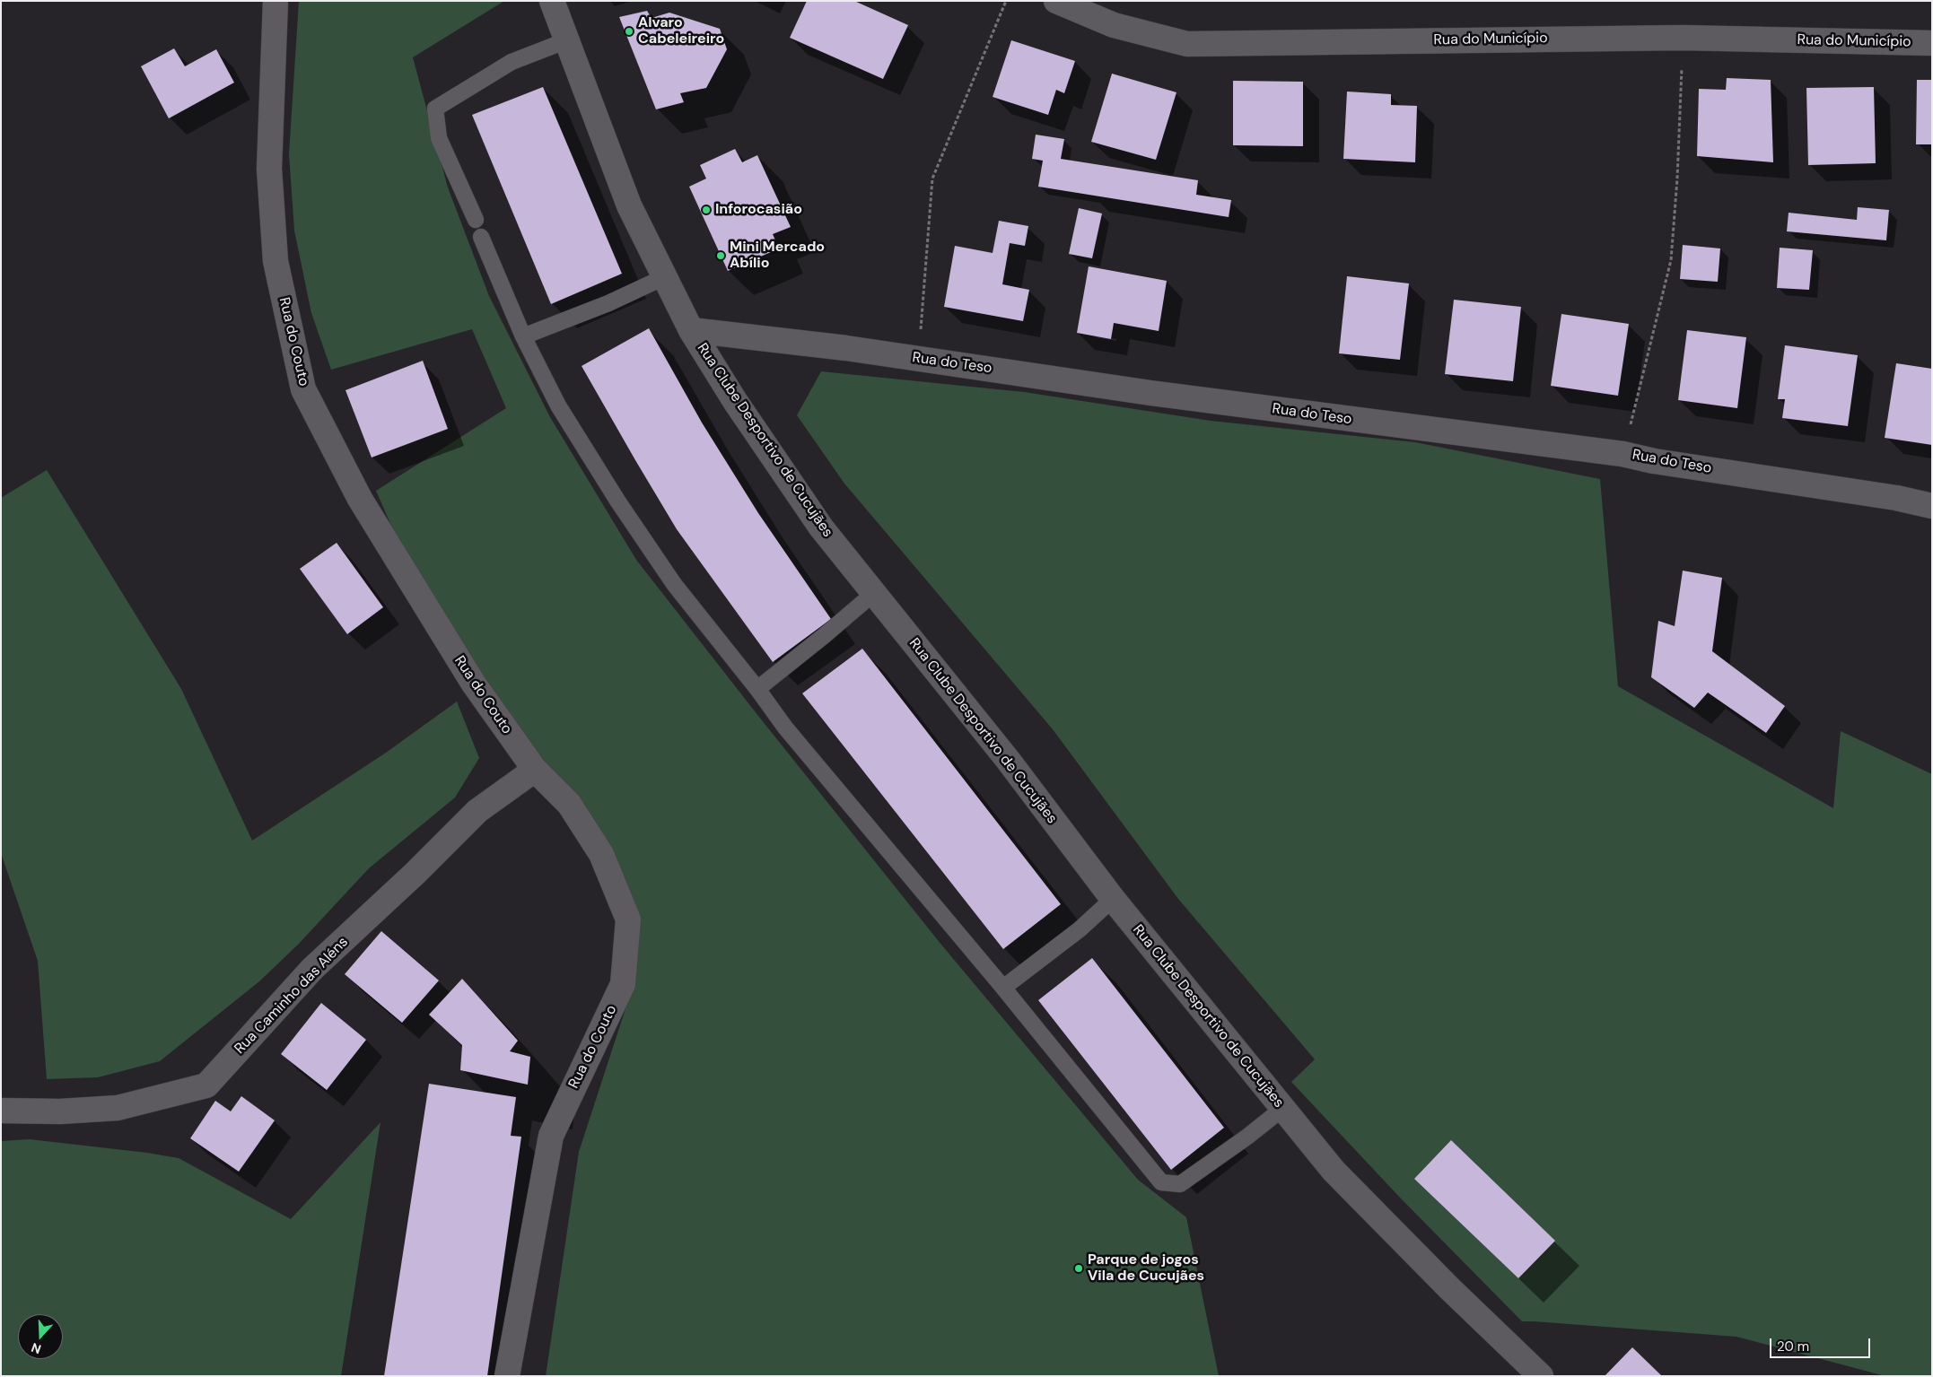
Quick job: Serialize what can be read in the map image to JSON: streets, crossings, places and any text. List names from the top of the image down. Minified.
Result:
{"streets":{"street":["Rua do Município","Rua do Couto","Rua do Teso","Rua Clube Desportivo de Cucujães","Rua Caminho das Aléns"]},"crossings":[["Rua do Couto","Rua Caminho das Aléns"],["Rua do Teso","Rua Clube Desportivo de Cucujães"]],"places":["Alvaro Cabeleireiro","Inforocasião","Mini Mercado Abílio","Parque de jogos Vila de Cucujães"],"scale_bar":"20 m","north":"bottom"}
